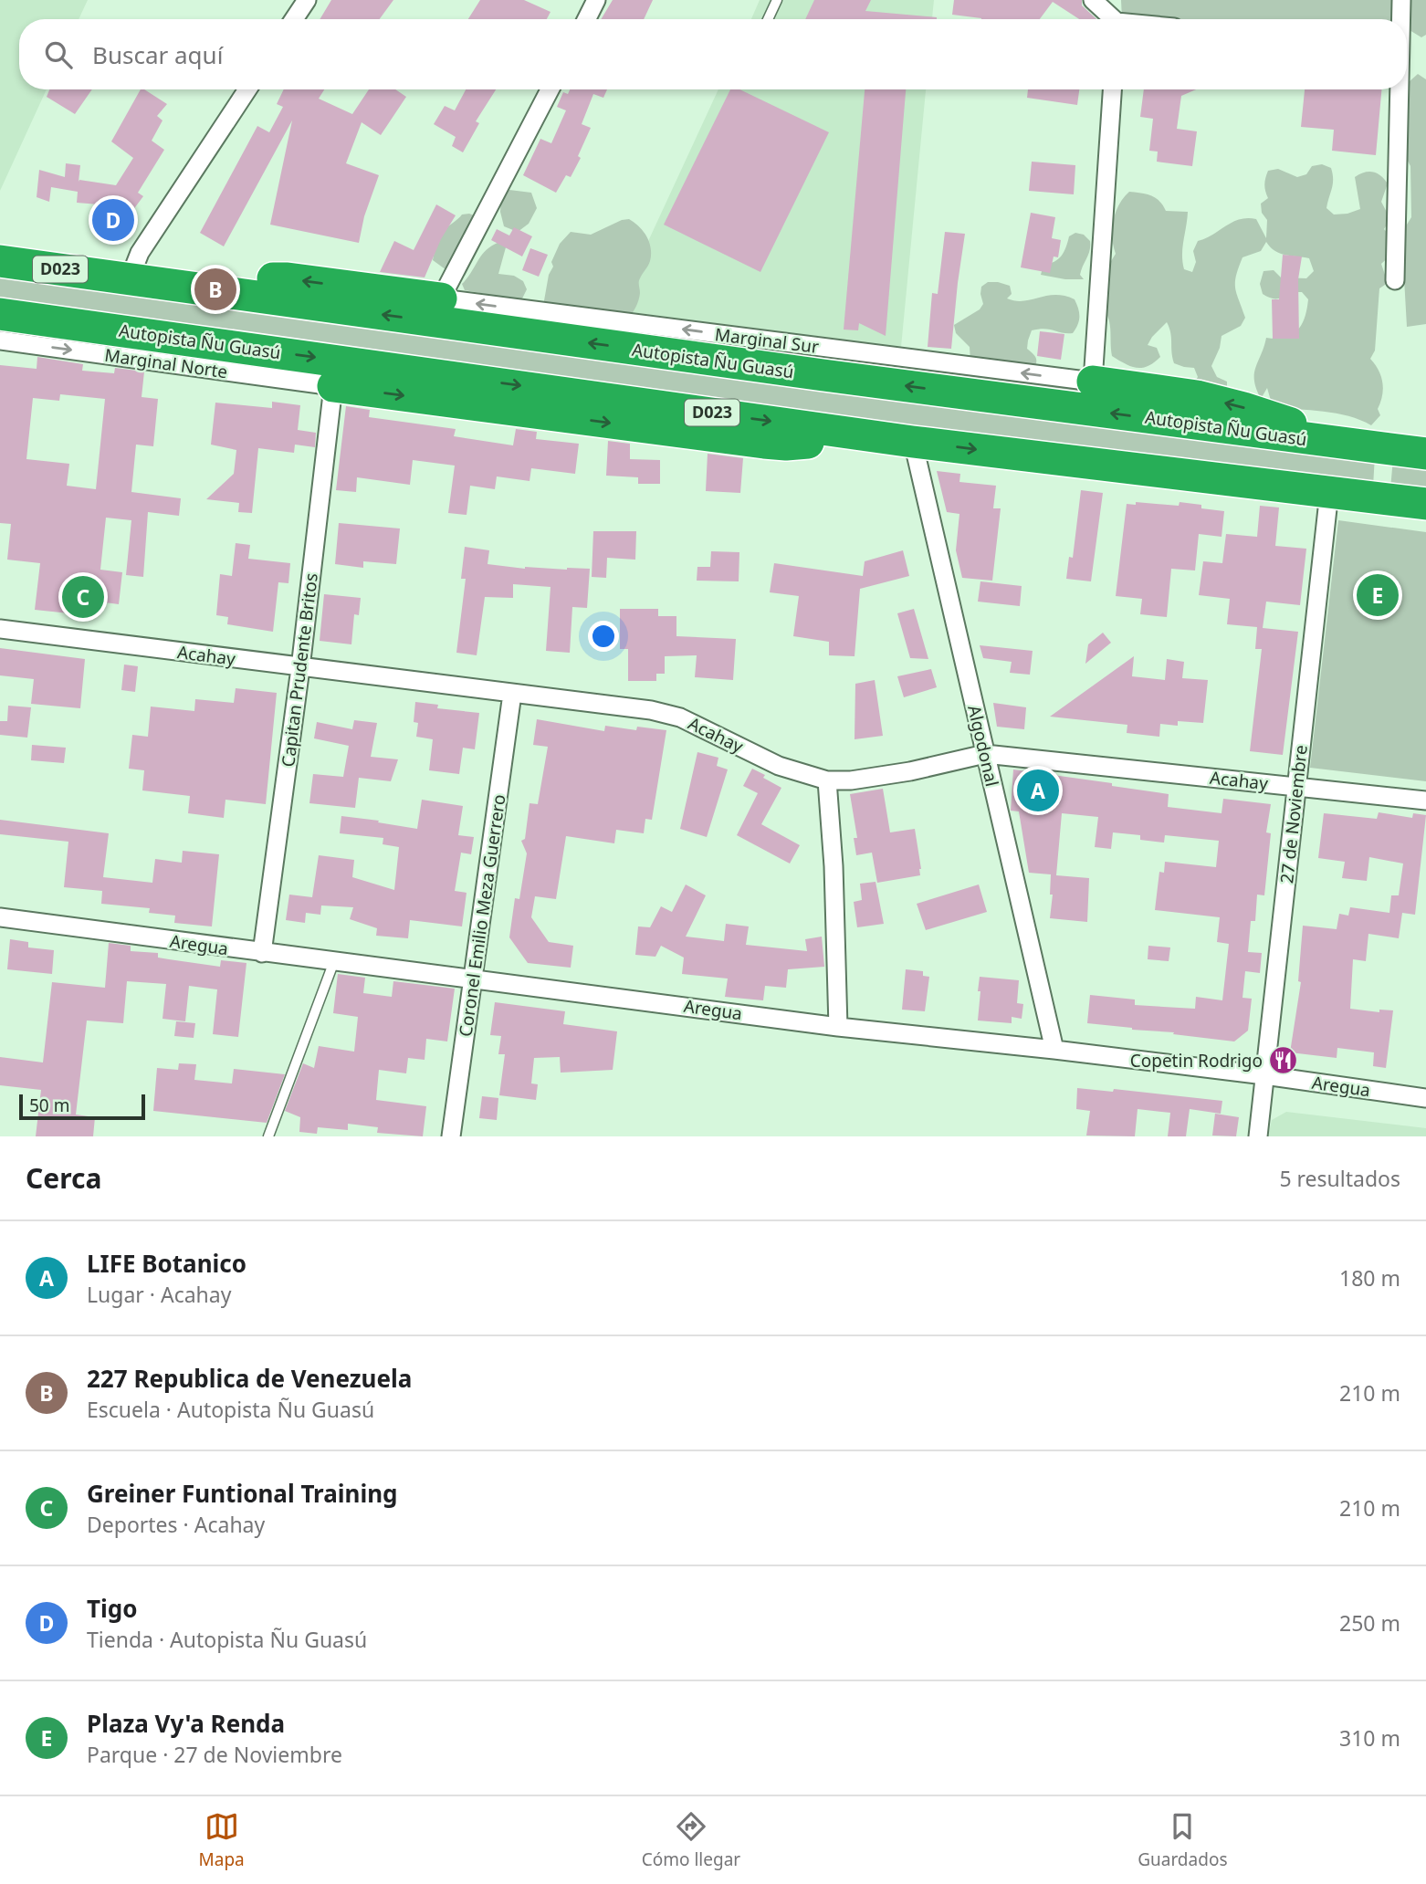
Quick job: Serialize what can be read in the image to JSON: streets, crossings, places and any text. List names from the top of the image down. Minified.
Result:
{"streets":{"highway":["D023","Autopista Ñu Guasú"],"street":["Marginal Sur","Marginal Norte","Acahay","Capitan Prudente Britos","Algodonal","27 de Noviembre","Coronel Emilio Meza Guerrero","Aregua"]},"crossings":[["Autopista Ñu Guasú","Algodonal"],["Autopista Ñu Guasú","27 de Noviembre"],["Marginal Norte","Capitan Prudente Britos"],["Acahay","Capitan Prudente Britos"],["Acahay","Algodonal"],["Acahay","27 de Noviembre"],["Acahay","Coronel Emilio Meza Guerrero"],["Capitan Prudente Britos","Aregua"],["Algodonal","Aregua"],["27 de Noviembre","Aregua"],["Coronel Emilio Meza Guerrero","Aregua"]],"one_way":["Marginal Sur","Marginal Norte"],"places":{"restaurant":["Copetin Rodrigo"]},"scale_bar":"50 m","page":{"search":"Buscar aquí","pins":["D","B","E","C","A"],"scale":"50 m","heading":["Cerca","5 resultados"],"list":[{"mark":"A","name":"LIFE Botanico","note":"Lugar · Acahay","value":"180 m"},{"mark":"B","name":"227 Republica de Venezuela","note":"Escuela · Autopista Ñu Guasú","value":"210 m"},{"mark":"C","name":"Greiner Funtional Training","note":"Deportes · Acahay","value":"210 m"},{"mark":"D","name":"Tigo","note":"Tienda · Autopista Ñu Guasú","value":"250 m"},{"mark":"E","name":"Plaza Vy'a Renda","note":"Parque · 27 de Noviembre","value":"310 m"}],"nav":["Mapa","Cómo llegar","Guardados"]}}
